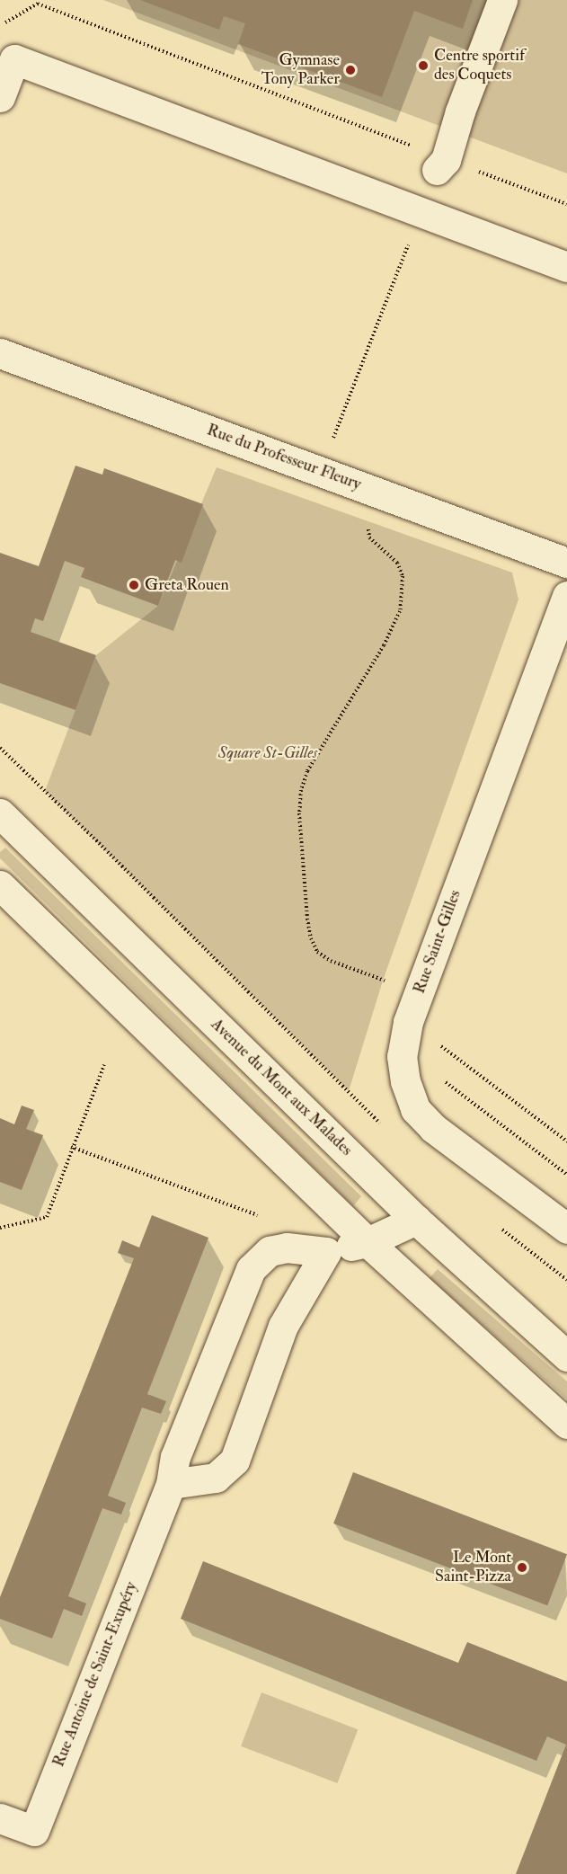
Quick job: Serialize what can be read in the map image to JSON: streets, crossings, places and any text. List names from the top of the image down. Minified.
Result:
{"streets":{"street":["Rue du Professeur Fleury","Rue Saint-Gilles","Avenue du Mont aux Malades","Rue Antoine de Saint-Exupéry"]},"crossings":[["Avenue du Mont aux Malades","Rue Antoine de Saint-Exupéry"]],"parks":["Square St-Gilles"],"places":["Centre sportif des Coquets","Gymnase Tony Parker","Greta Rouen","Le Mont Saint-Pizza"]}
